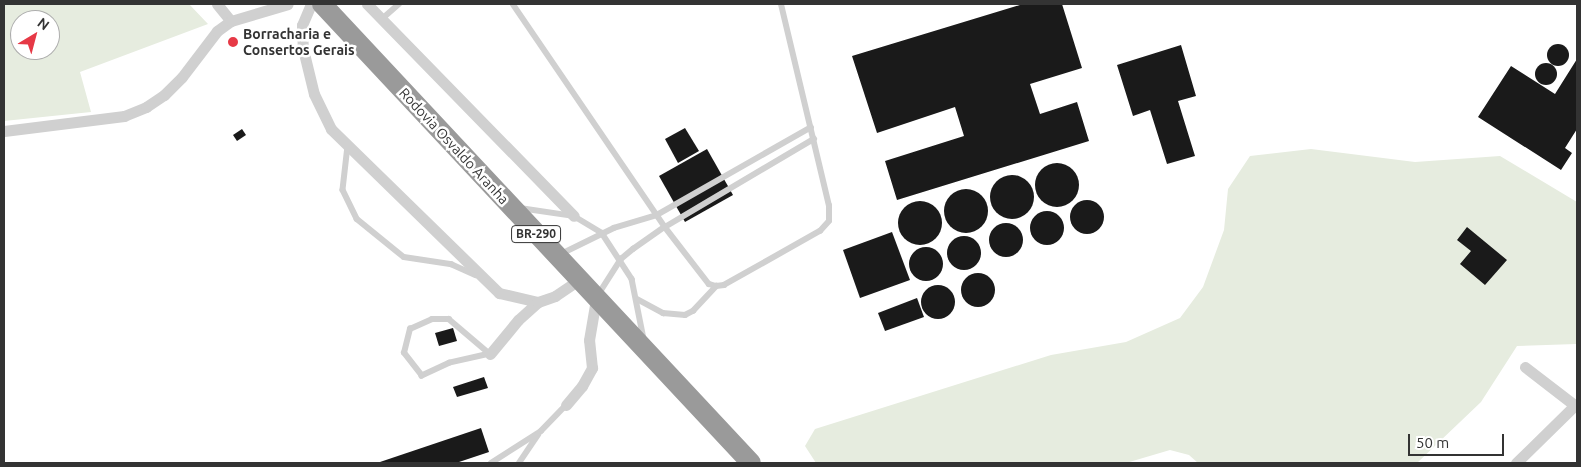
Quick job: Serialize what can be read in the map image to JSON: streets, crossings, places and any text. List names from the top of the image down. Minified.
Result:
{"streets":{"highway":["Rodovia Osvaldo Aranha","BR-290"]},"places":["Borracharia e Consertos Gerais"],"scale_bar":"50 m","north":"top right"}
